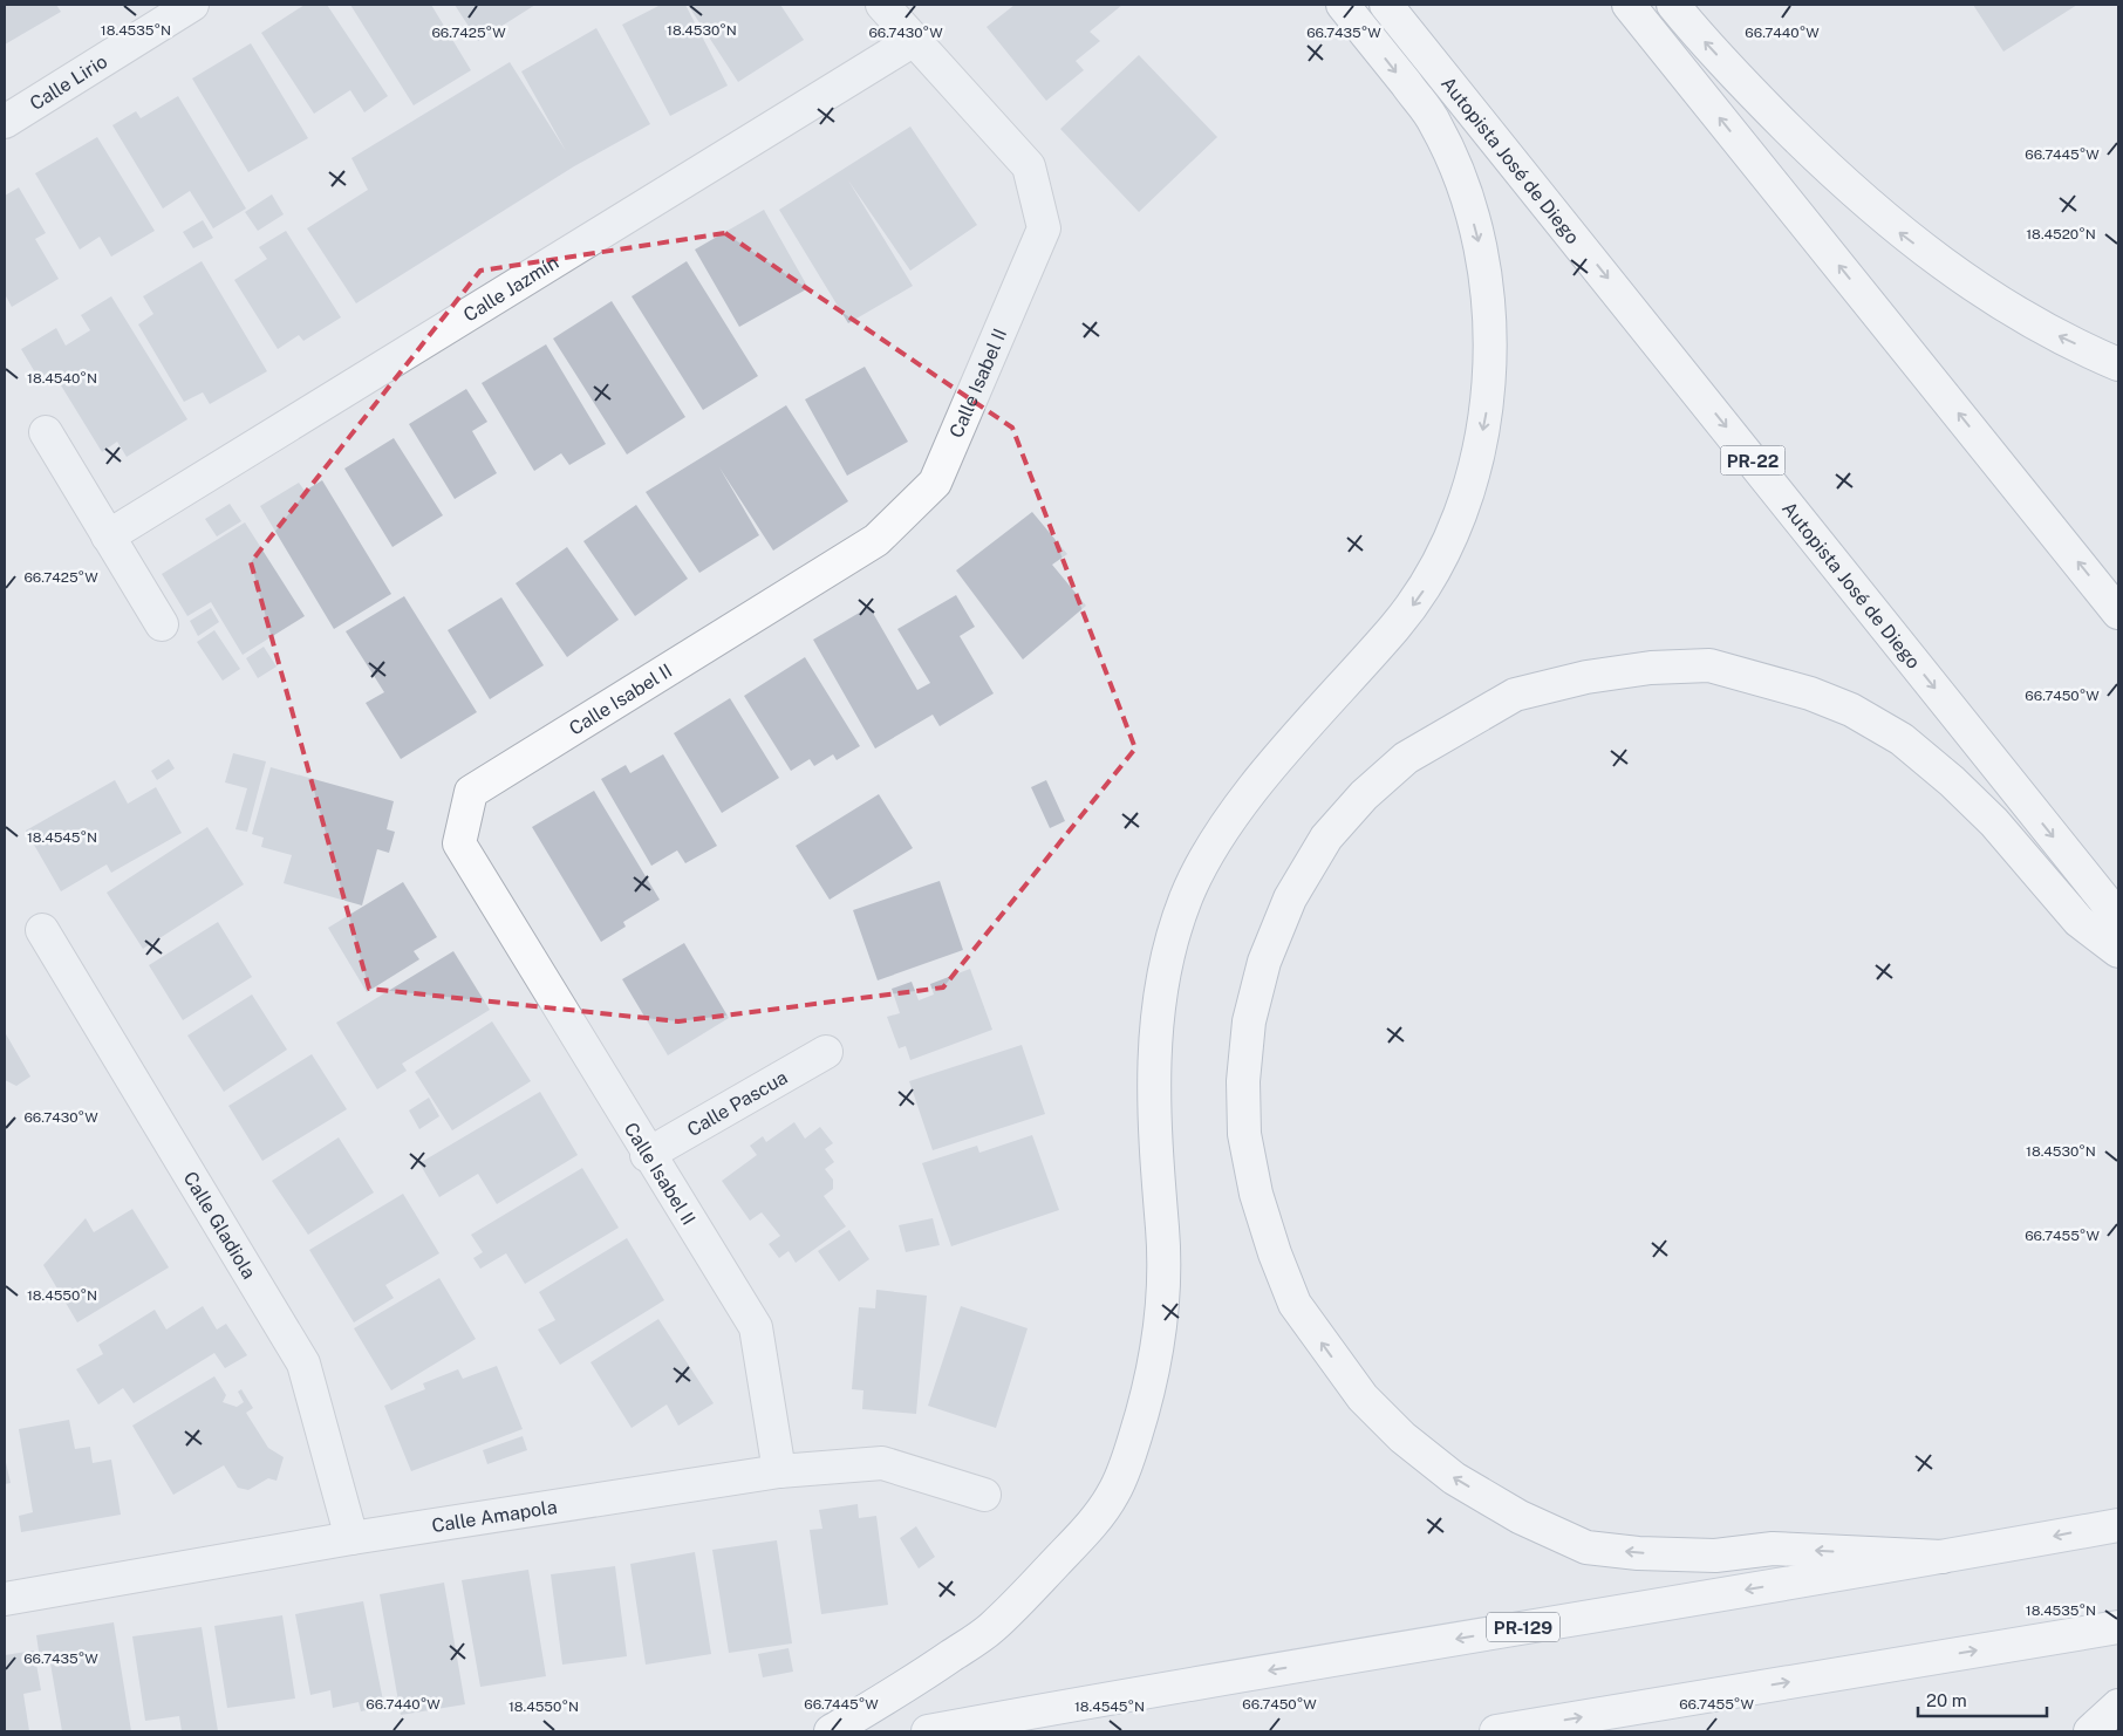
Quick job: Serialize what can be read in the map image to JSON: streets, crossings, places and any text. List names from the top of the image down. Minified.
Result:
{"streets":{"main road":["Autopista José de Diego","PR-22","PR-129"],"street":["Calle Lirio","Calle Jazmín","Calle Isabel II","Calle Pascua","Calle Gladiola","Calle Amapola"]},"crossings":[["Calle Jazmín","Calle Isabel II"],["Calle Isabel II","Calle Pascua"],["Calle Isabel II","Calle Amapola"],["Calle Gladiola","Calle Amapola"]],"scale_bar":"20 m","coordinates":["18.4535°N","18.4530°N","66.7425°W","66.7430°W","66.7435°W","66.7440°W","66.7445°W","18.4520°N","18.4540°N","66.7450°W","18.4545°N","66.7455°W","18.4550°N"]}
